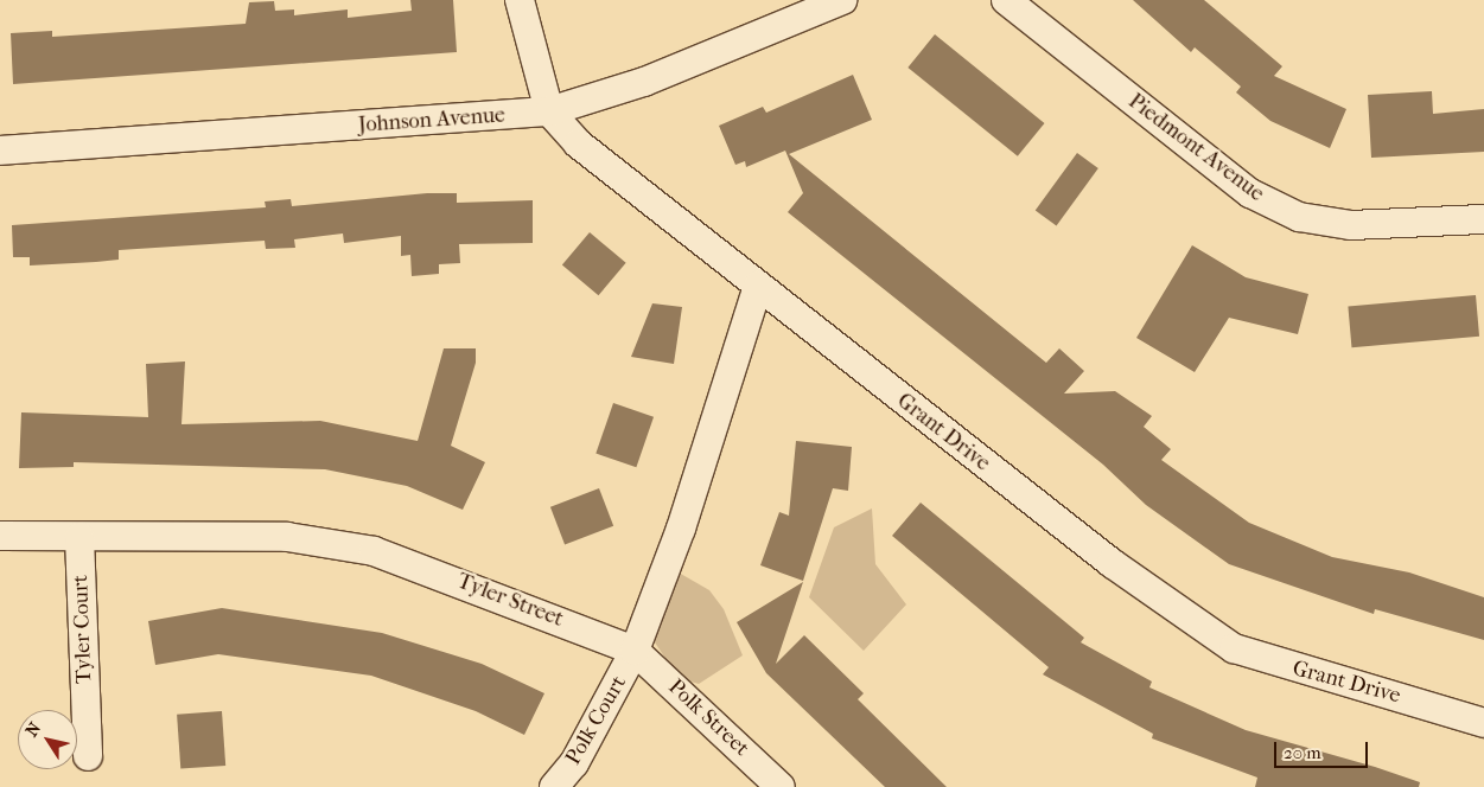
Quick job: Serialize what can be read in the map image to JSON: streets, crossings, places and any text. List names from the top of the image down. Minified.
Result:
{"streets":{"street":["Johnson Avenue","Piedmont Avenue","Grant Drive","Tyler Street","Tyler Court","Polk Street","Polk Court"]},"crossings":[["Johnson Avenue","Grant Drive"],["Tyler Street","Tyler Court"],["Tyler Street","Polk Street"],["Tyler Street","Polk Court"],["Polk Street","Polk Court"]],"scale_bar":"20 m","north":"top left"}
